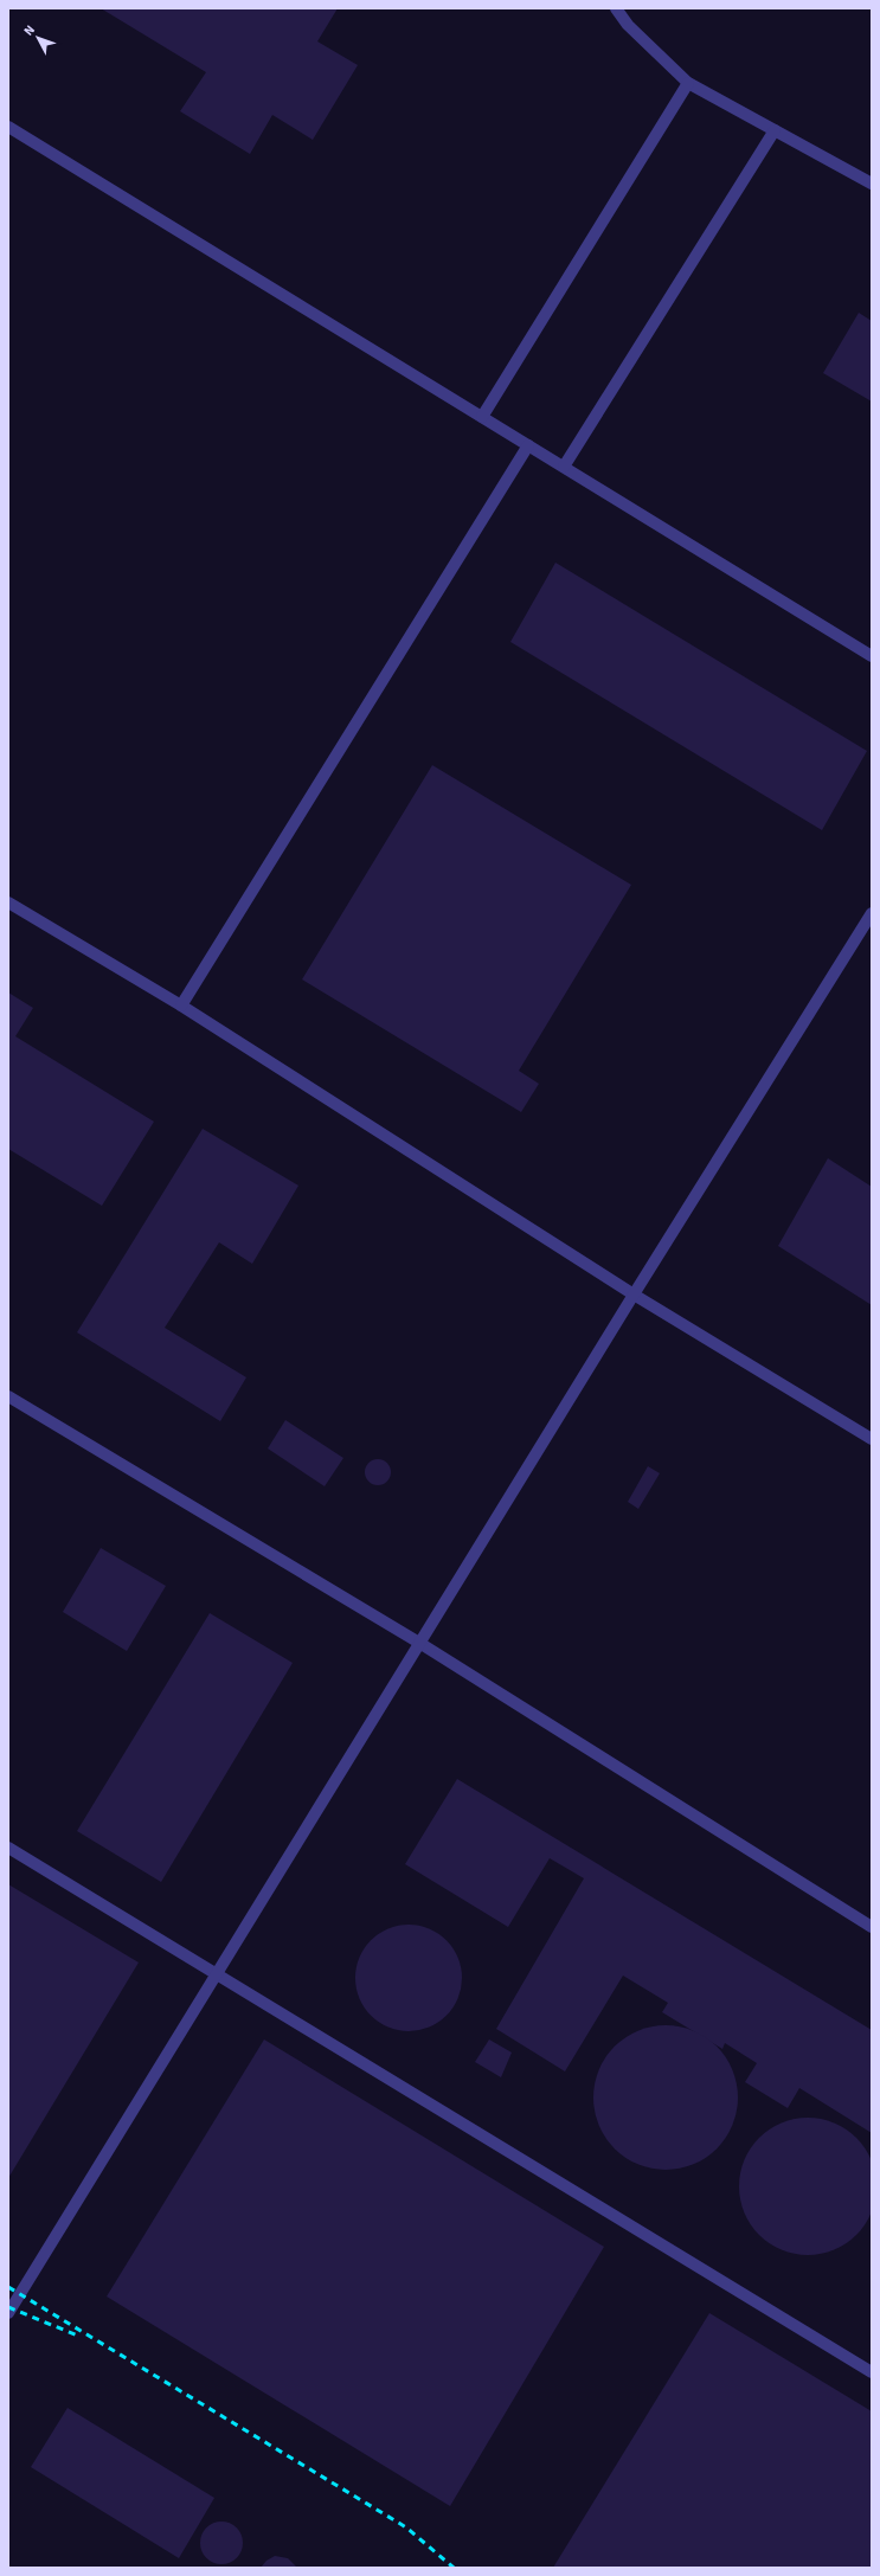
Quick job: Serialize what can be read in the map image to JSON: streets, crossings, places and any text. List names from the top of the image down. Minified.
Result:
{"north":"top left"}
